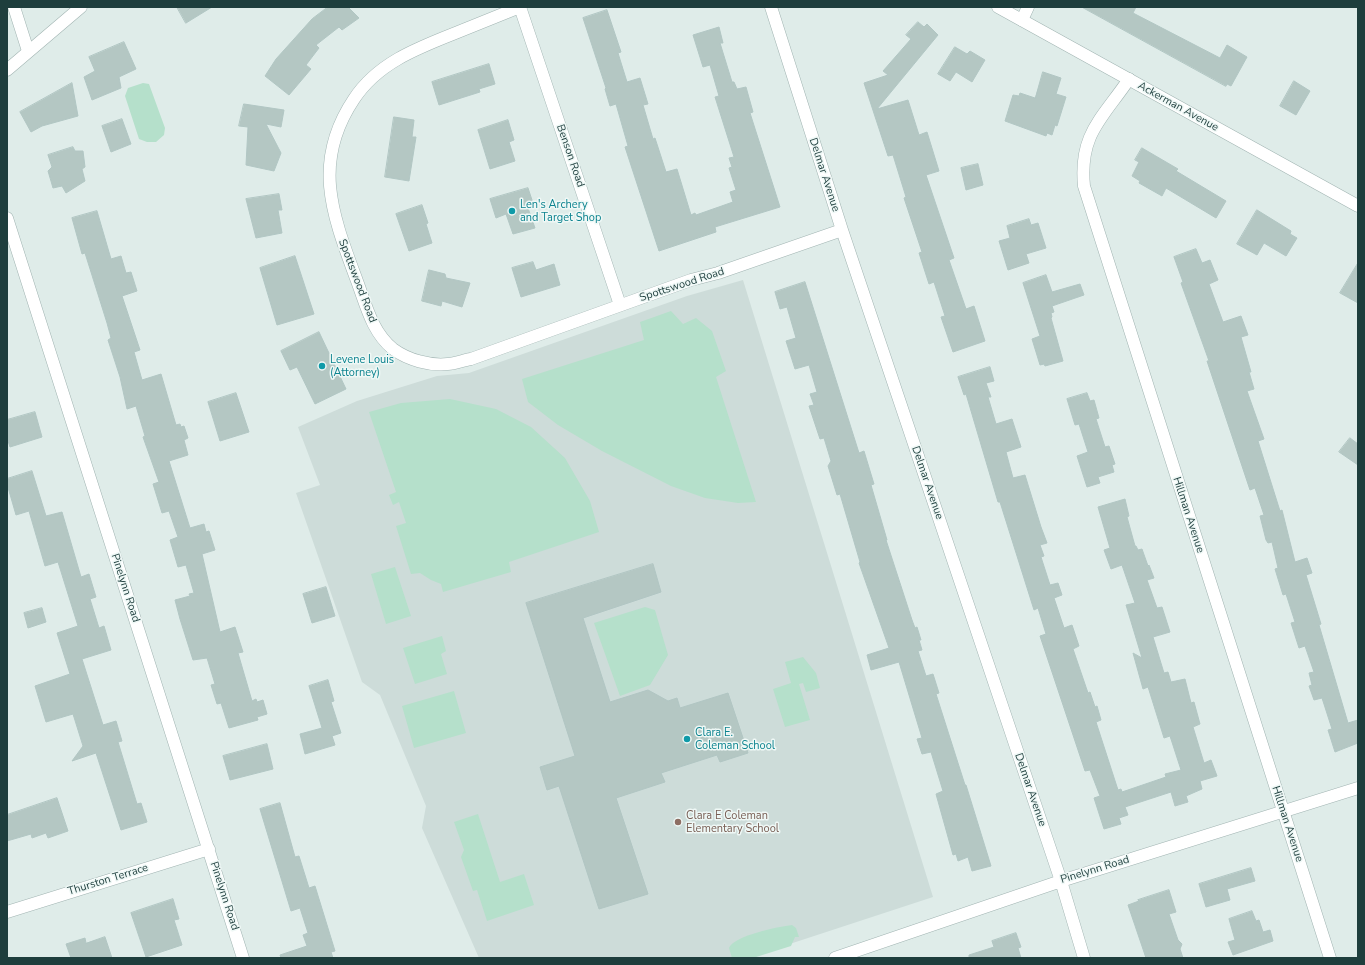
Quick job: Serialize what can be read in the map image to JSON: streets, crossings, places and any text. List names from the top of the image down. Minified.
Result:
{"streets":{"street":["Ackerman Avenue","Benson Road","Delmar Avenue","Spottswood Road","Hillman Avenue","Pinelynn Road","Thurston Terrace"]},"crossings":[["Ackerman Avenue","Hillman Avenue"],["Benson Road","Spottswood Road"],["Delmar Avenue","Spottswood Road"],["Delmar Avenue","Pinelynn Road"],["Hillman Avenue","Pinelynn Road"],["Pinelynn Road","Thurston Terrace"]],"places":["Len's Archery and Target Shop","Levene Louis (Attorney)","Clara E. Coleman School","Clara E Coleman Elementary School"]}
